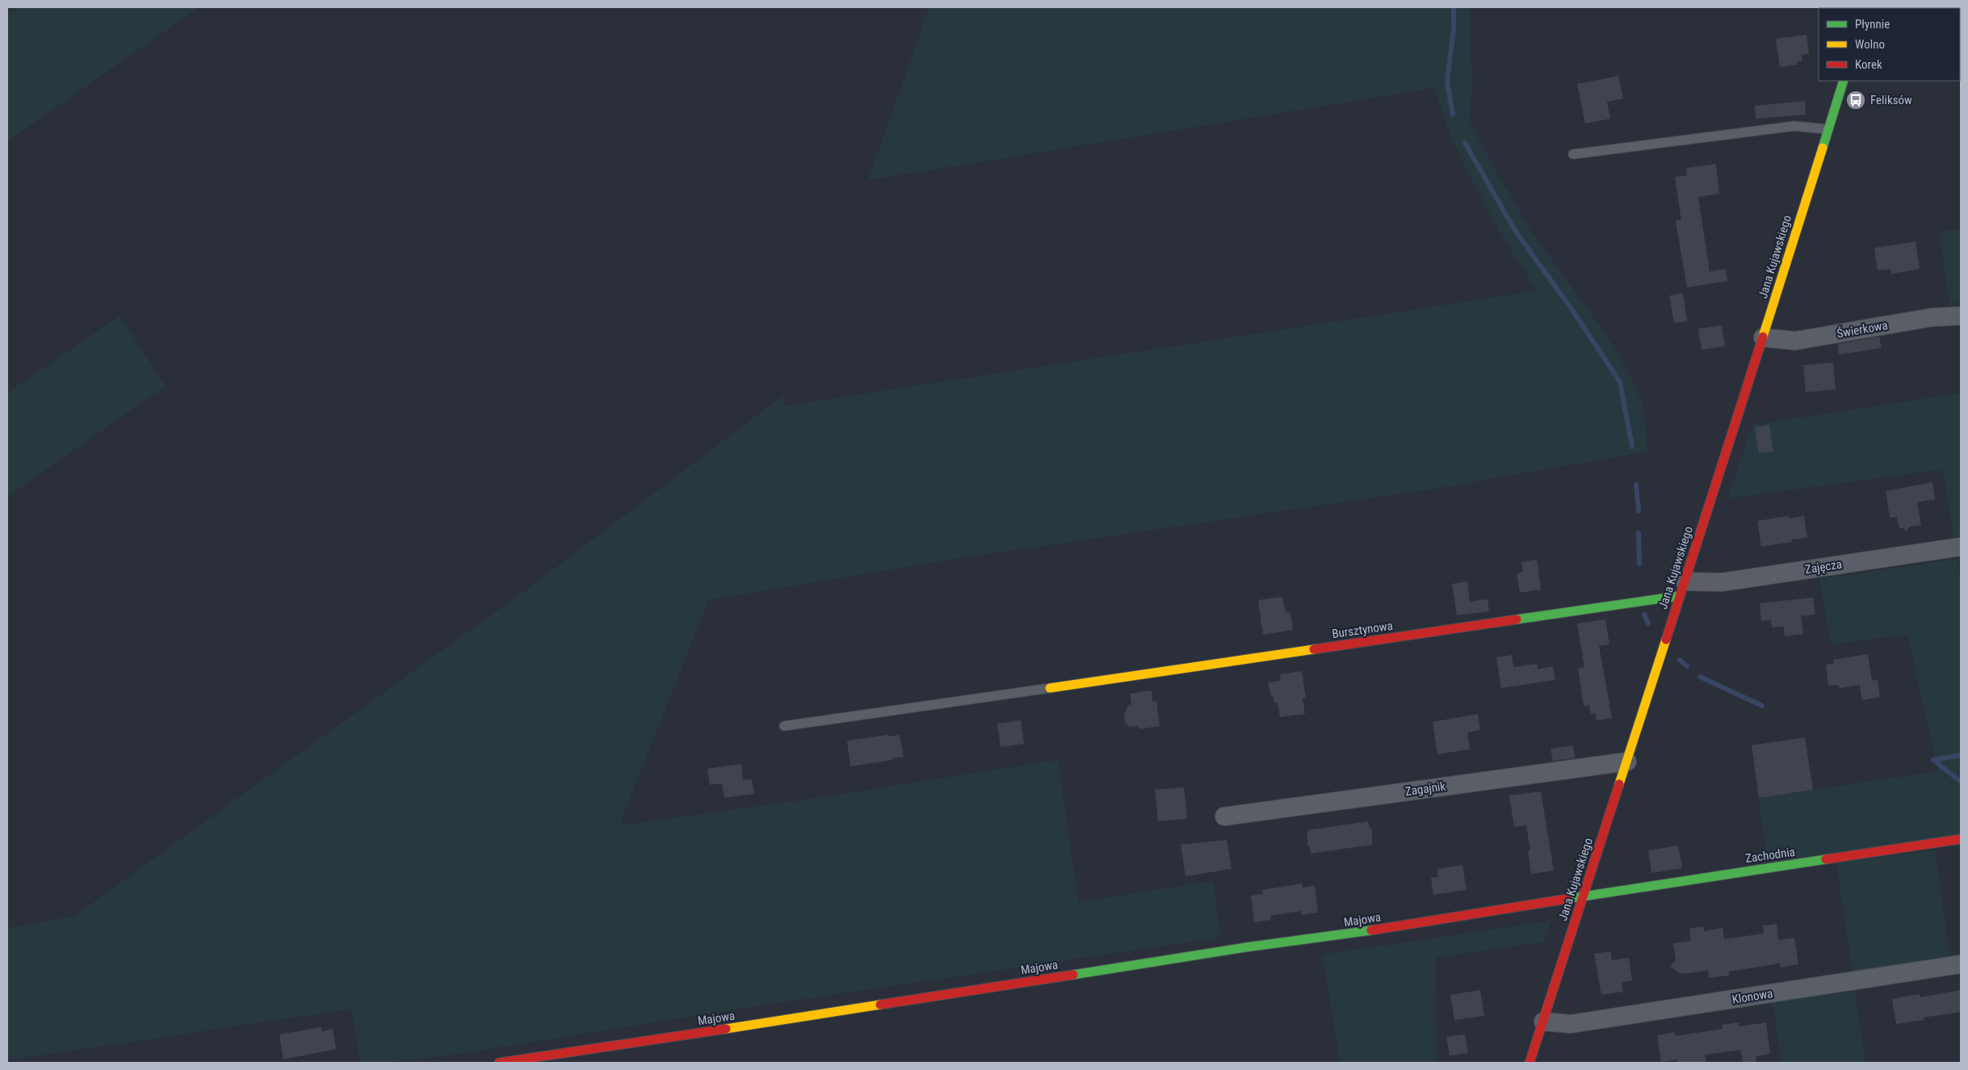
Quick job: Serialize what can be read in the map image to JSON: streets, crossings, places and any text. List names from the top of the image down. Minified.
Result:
{"streets":{"street":["Jana Kujawskiego","Świerkowa","Zajęcza","Bursztynowa","Zagajnik","Zachodnia","Majowa","Klonowa"]},"crossings":[["Jana Kujawskiego","Świerkowa"],["Jana Kujawskiego","Zajęcza"],["Jana Kujawskiego","Bursztynowa"],["Jana Kujawskiego","Zagajnik"],["Jana Kujawskiego","Zachodnia"],["Jana Kujawskiego","Majowa"],["Jana Kujawskiego","Klonowa"],["Zajęcza","Bursztynowa"],["Zachodnia","Majowa"]],"places":{"bus stop":["Feliksów"]},"legend":["Płynnie","Wolno","Korek"]}
